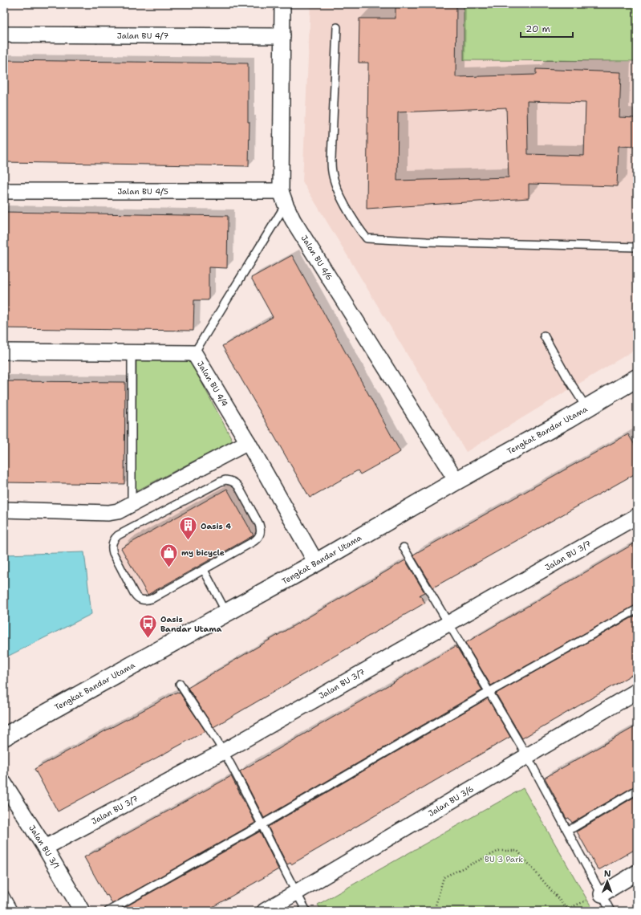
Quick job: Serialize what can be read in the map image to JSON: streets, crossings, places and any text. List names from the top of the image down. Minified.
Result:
{"streets":{"street":["Jalan BU 4/7","Jalan BU 4/5","Jalan BU 4/6","Jalan BU 4/4","Tengkat Bandar Utama","Jalan BU 3/7","Jalan BU 3/6","Jalan BU 3/1"]},"crossings":[["Jalan BU 4/7","Jalan BU 4/6"],["Jalan BU 4/5","Jalan BU 4/6"],["Jalan BU 4/6","Tengkat Bandar Utama"],["Jalan BU 4/4","Tengkat Bandar Utama"],["Jalan BU 3/7","Jalan BU 3/1"]],"parks":["BU 3 Park"],"places":{"building":["Oasis 4"],"shop":["my bicycle"],"bus stop":["Oasis Bandar Utama"]},"scale_bar":"20 m","north":"top"}
